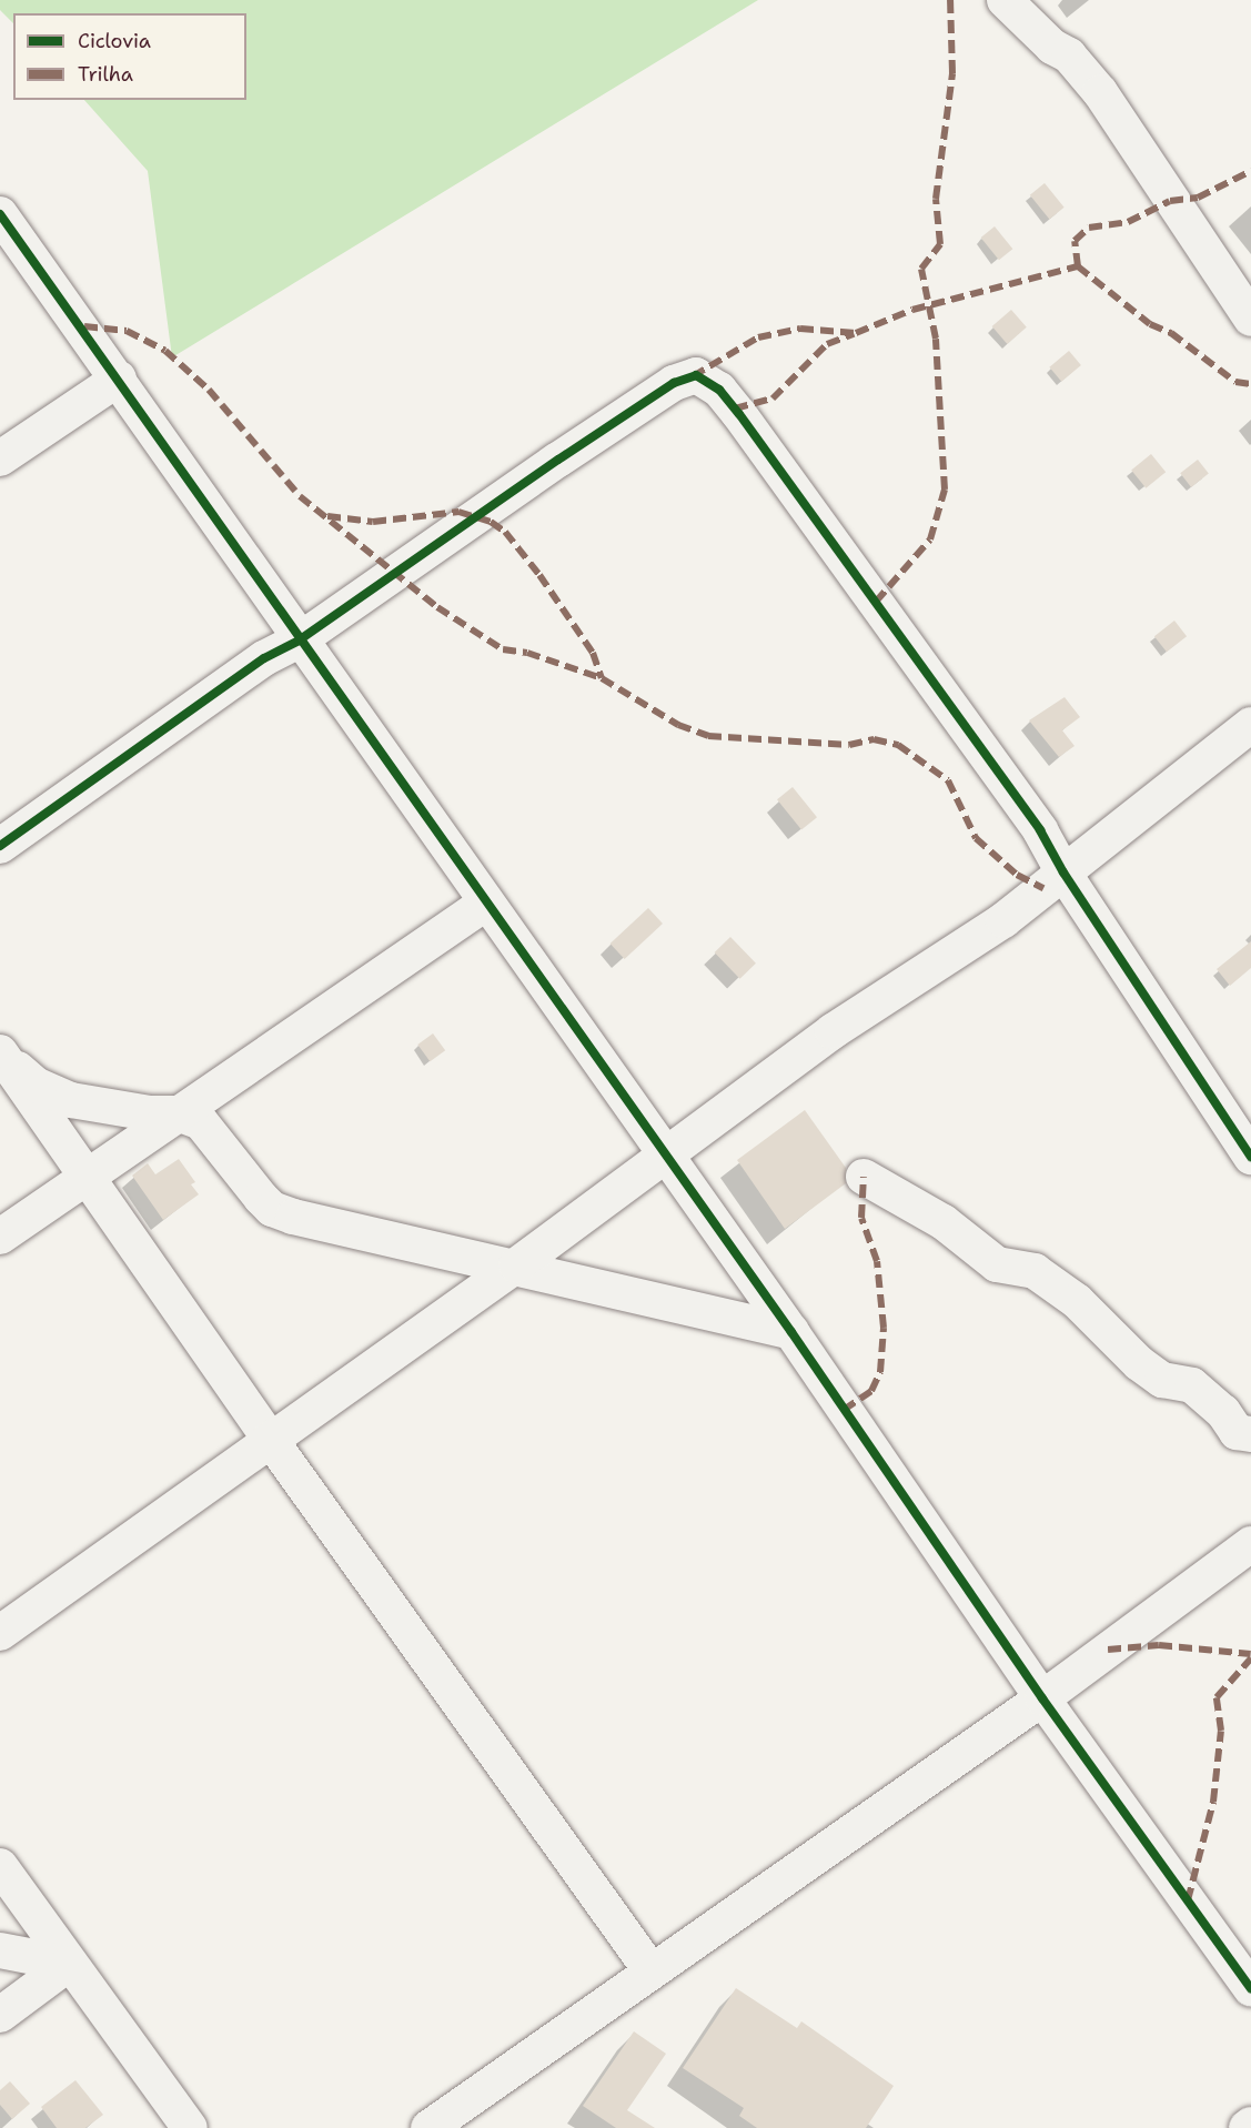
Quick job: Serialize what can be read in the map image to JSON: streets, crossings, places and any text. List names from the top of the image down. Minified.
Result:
{"legend":["Ciclovia","Trilha"]}
